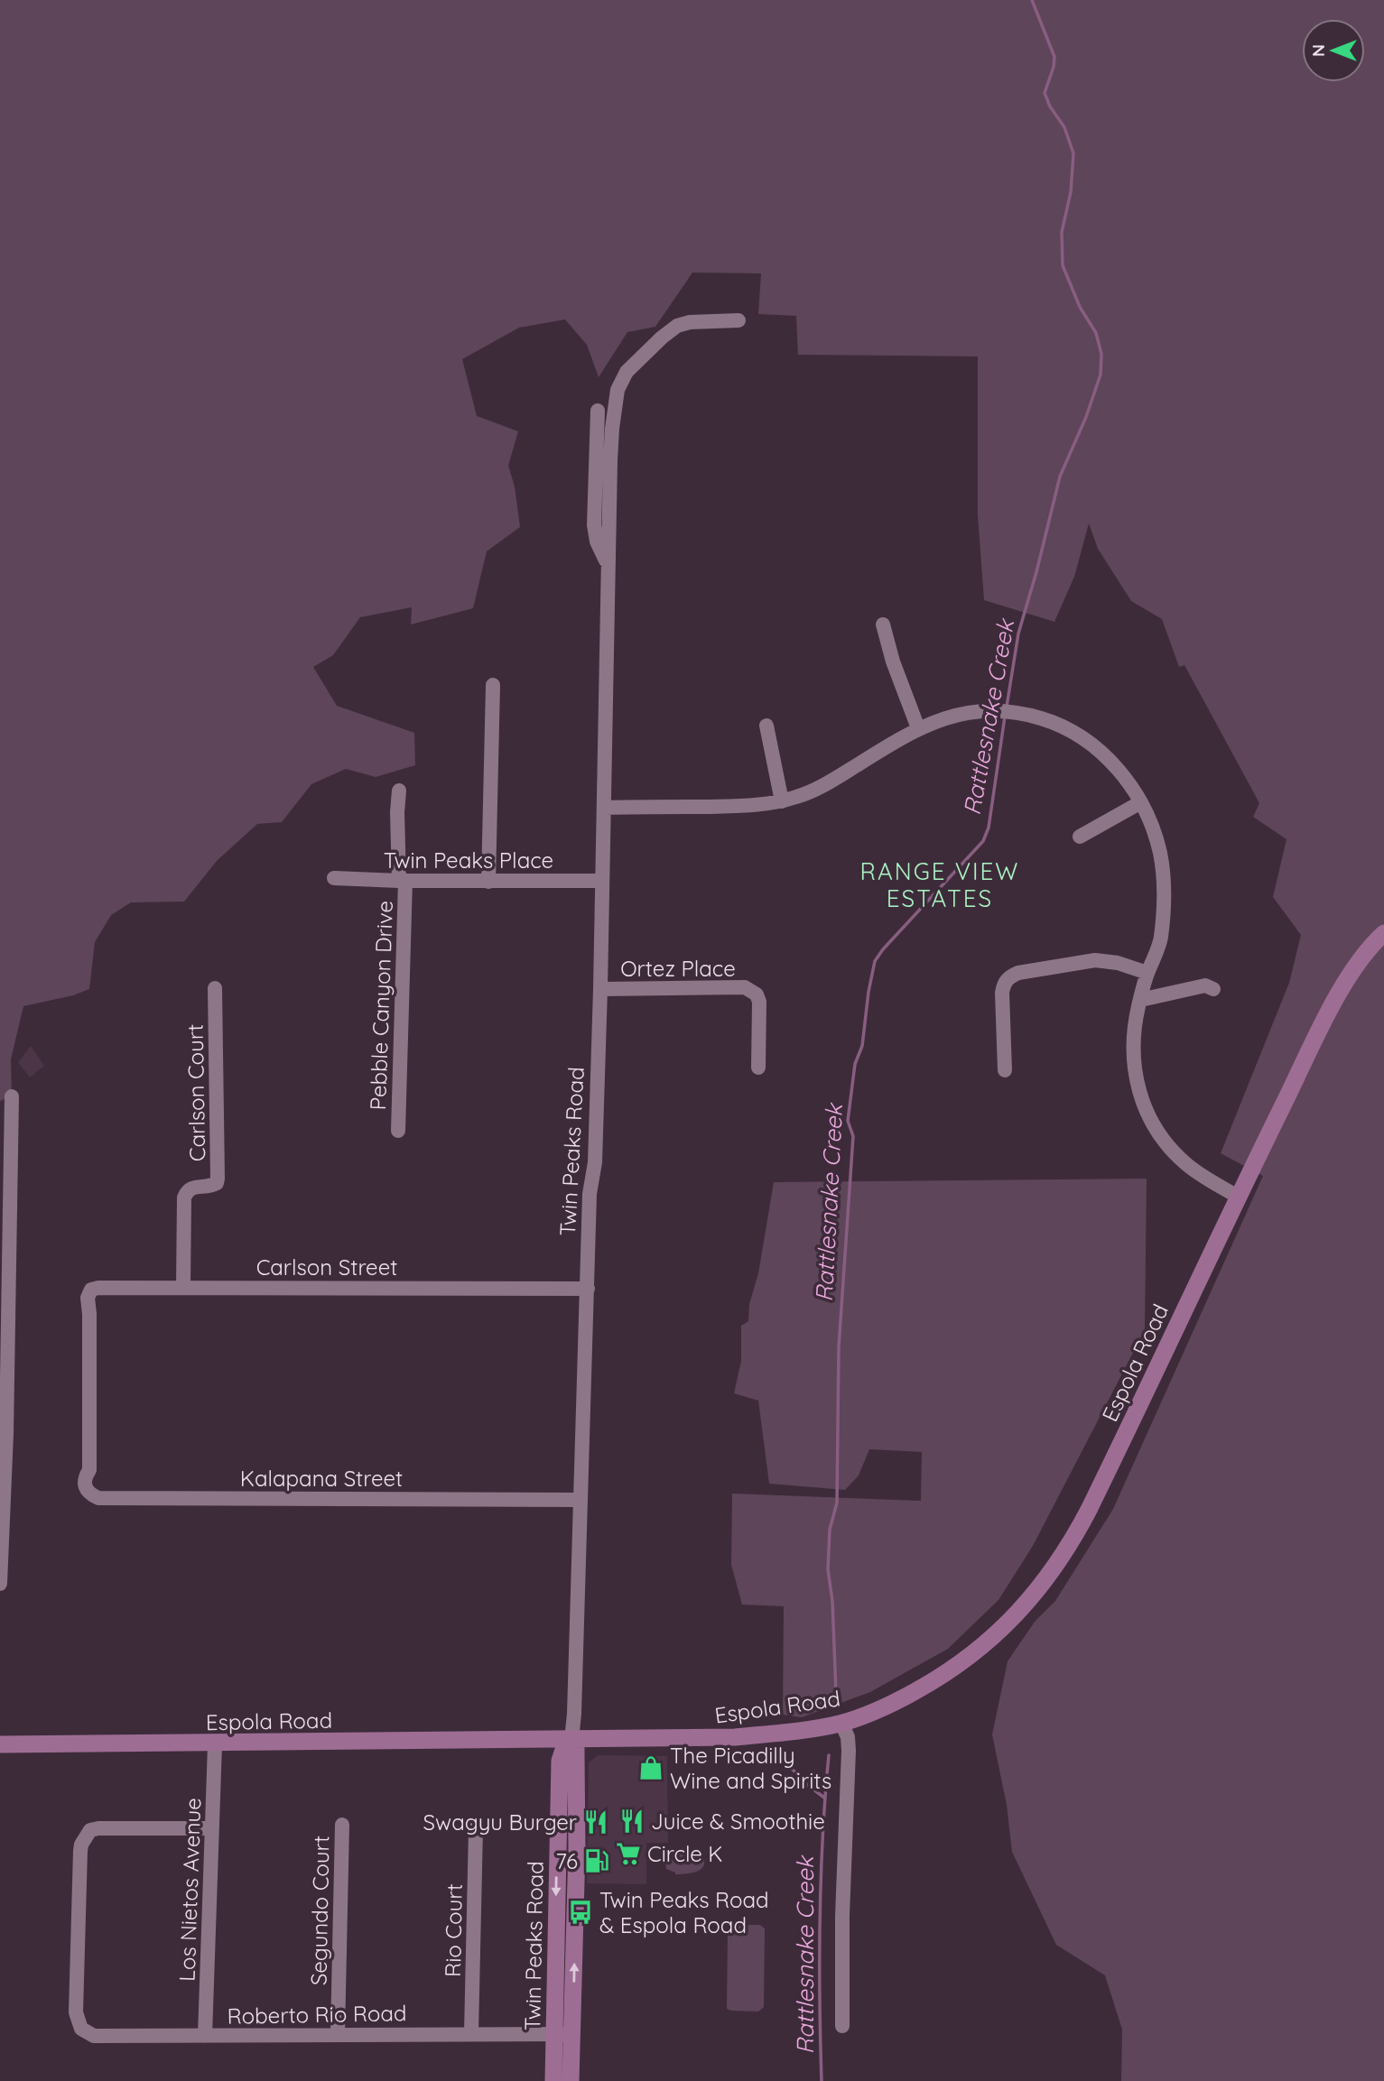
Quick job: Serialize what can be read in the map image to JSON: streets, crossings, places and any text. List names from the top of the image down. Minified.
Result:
{"streets":{"main road":["Twin Peaks Road","Espola Road"],"street":["Twin Peaks Place","Ortez Place","Pebble Canyon Drive","Carlson Court","Carlson Street","Kalapana Street","Los Nietos Avenue","Segundo Court","Rio Court","Roberto Rio Road"]},"crossings":[["Twin Peaks Place","Pebble Canyon Drive"],["Twin Peaks Place","Twin Peaks Road"],["Ortez Place","Twin Peaks Road"],["Carlson Court","Carlson Street"],["Twin Peaks Road","Carlson Street"],["Twin Peaks Road","Espola Road"],["Twin Peaks Road","Kalapana Street"],["Twin Peaks Road","Roberto Rio Road"],["Carlson Street","Kalapana Street"],["Espola Road","Los Nietos Avenue"],["Los Nietos Avenue","Roberto Rio Road"],["Segundo Court","Roberto Rio Road"],["Rio Court","Roberto Rio Road"]],"districts":["RANGE VIEW ESTATES"],"water":["Rattlesnake Creek"],"places":{"shop":["The Picadilly Wine and Spirits"],"restaurant":["Juice & Smoothie","Swagyu Burger"],"supermarket":["Circle K"],"fuel station":["76"],"bus stop":["Twin Peaks Road & Espola Road"]},"north":"left"}
